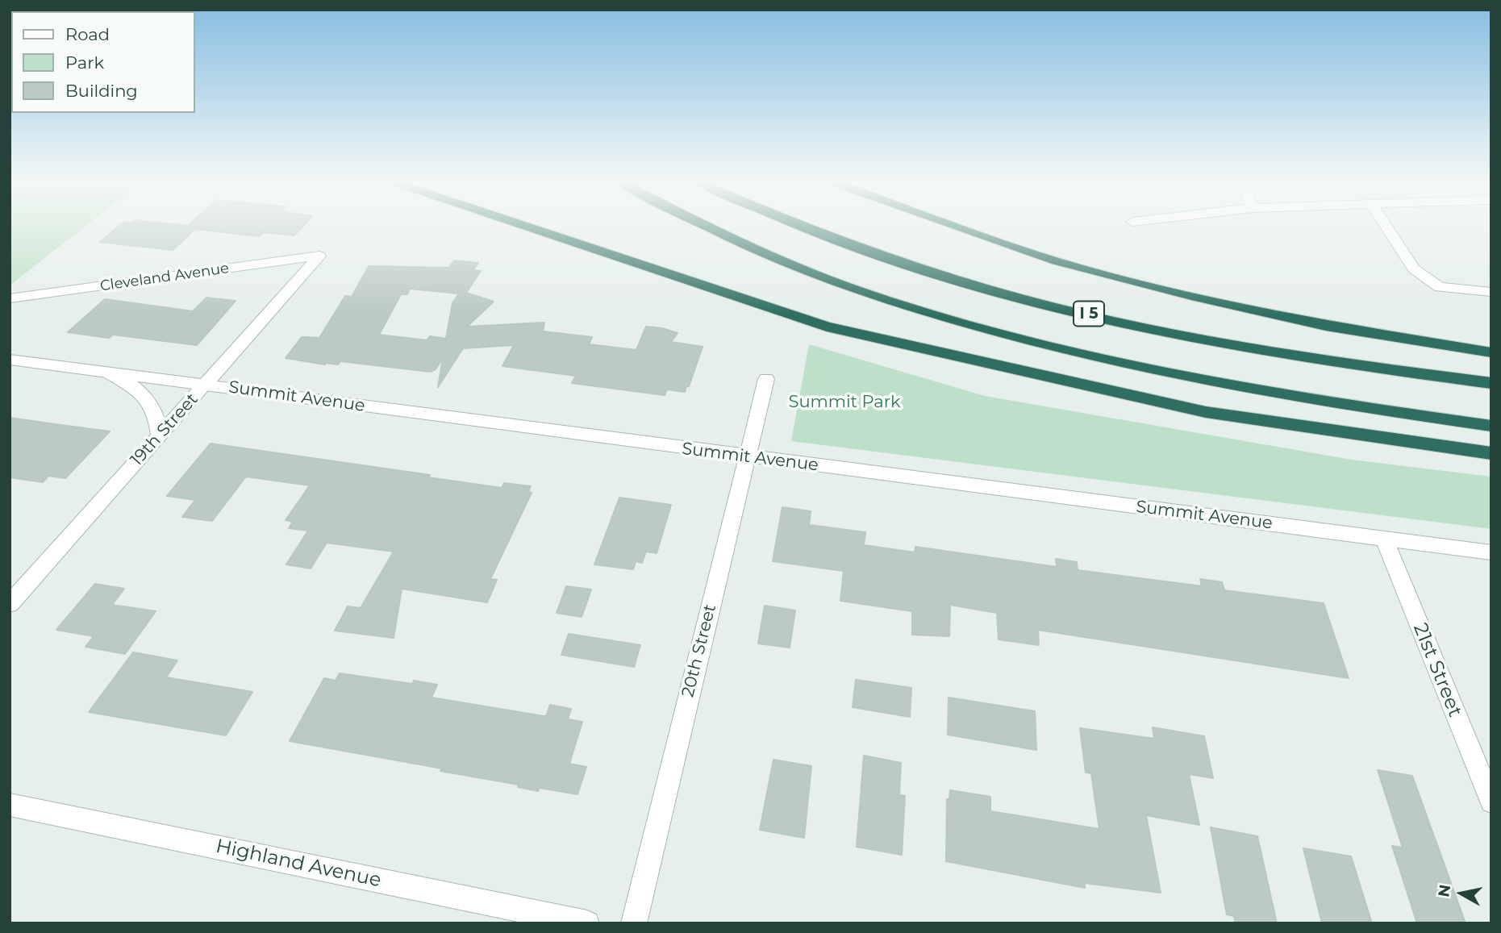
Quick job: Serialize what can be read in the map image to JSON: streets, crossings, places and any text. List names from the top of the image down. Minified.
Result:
{"streets":{"highway":["I 5"],"street":["Cleveland Avenue","Summit Avenue","19th Street","20th Street","21st Street","Highland Avenue"]},"crossings":[["Cleveland Avenue","19th Street"],["Summit Avenue","19th Street"],["Summit Avenue","20th Street"],["Summit Avenue","21st Street"]],"parks":["Summit Park"],"legend":["Road","Park","Building"],"north":"left"}
